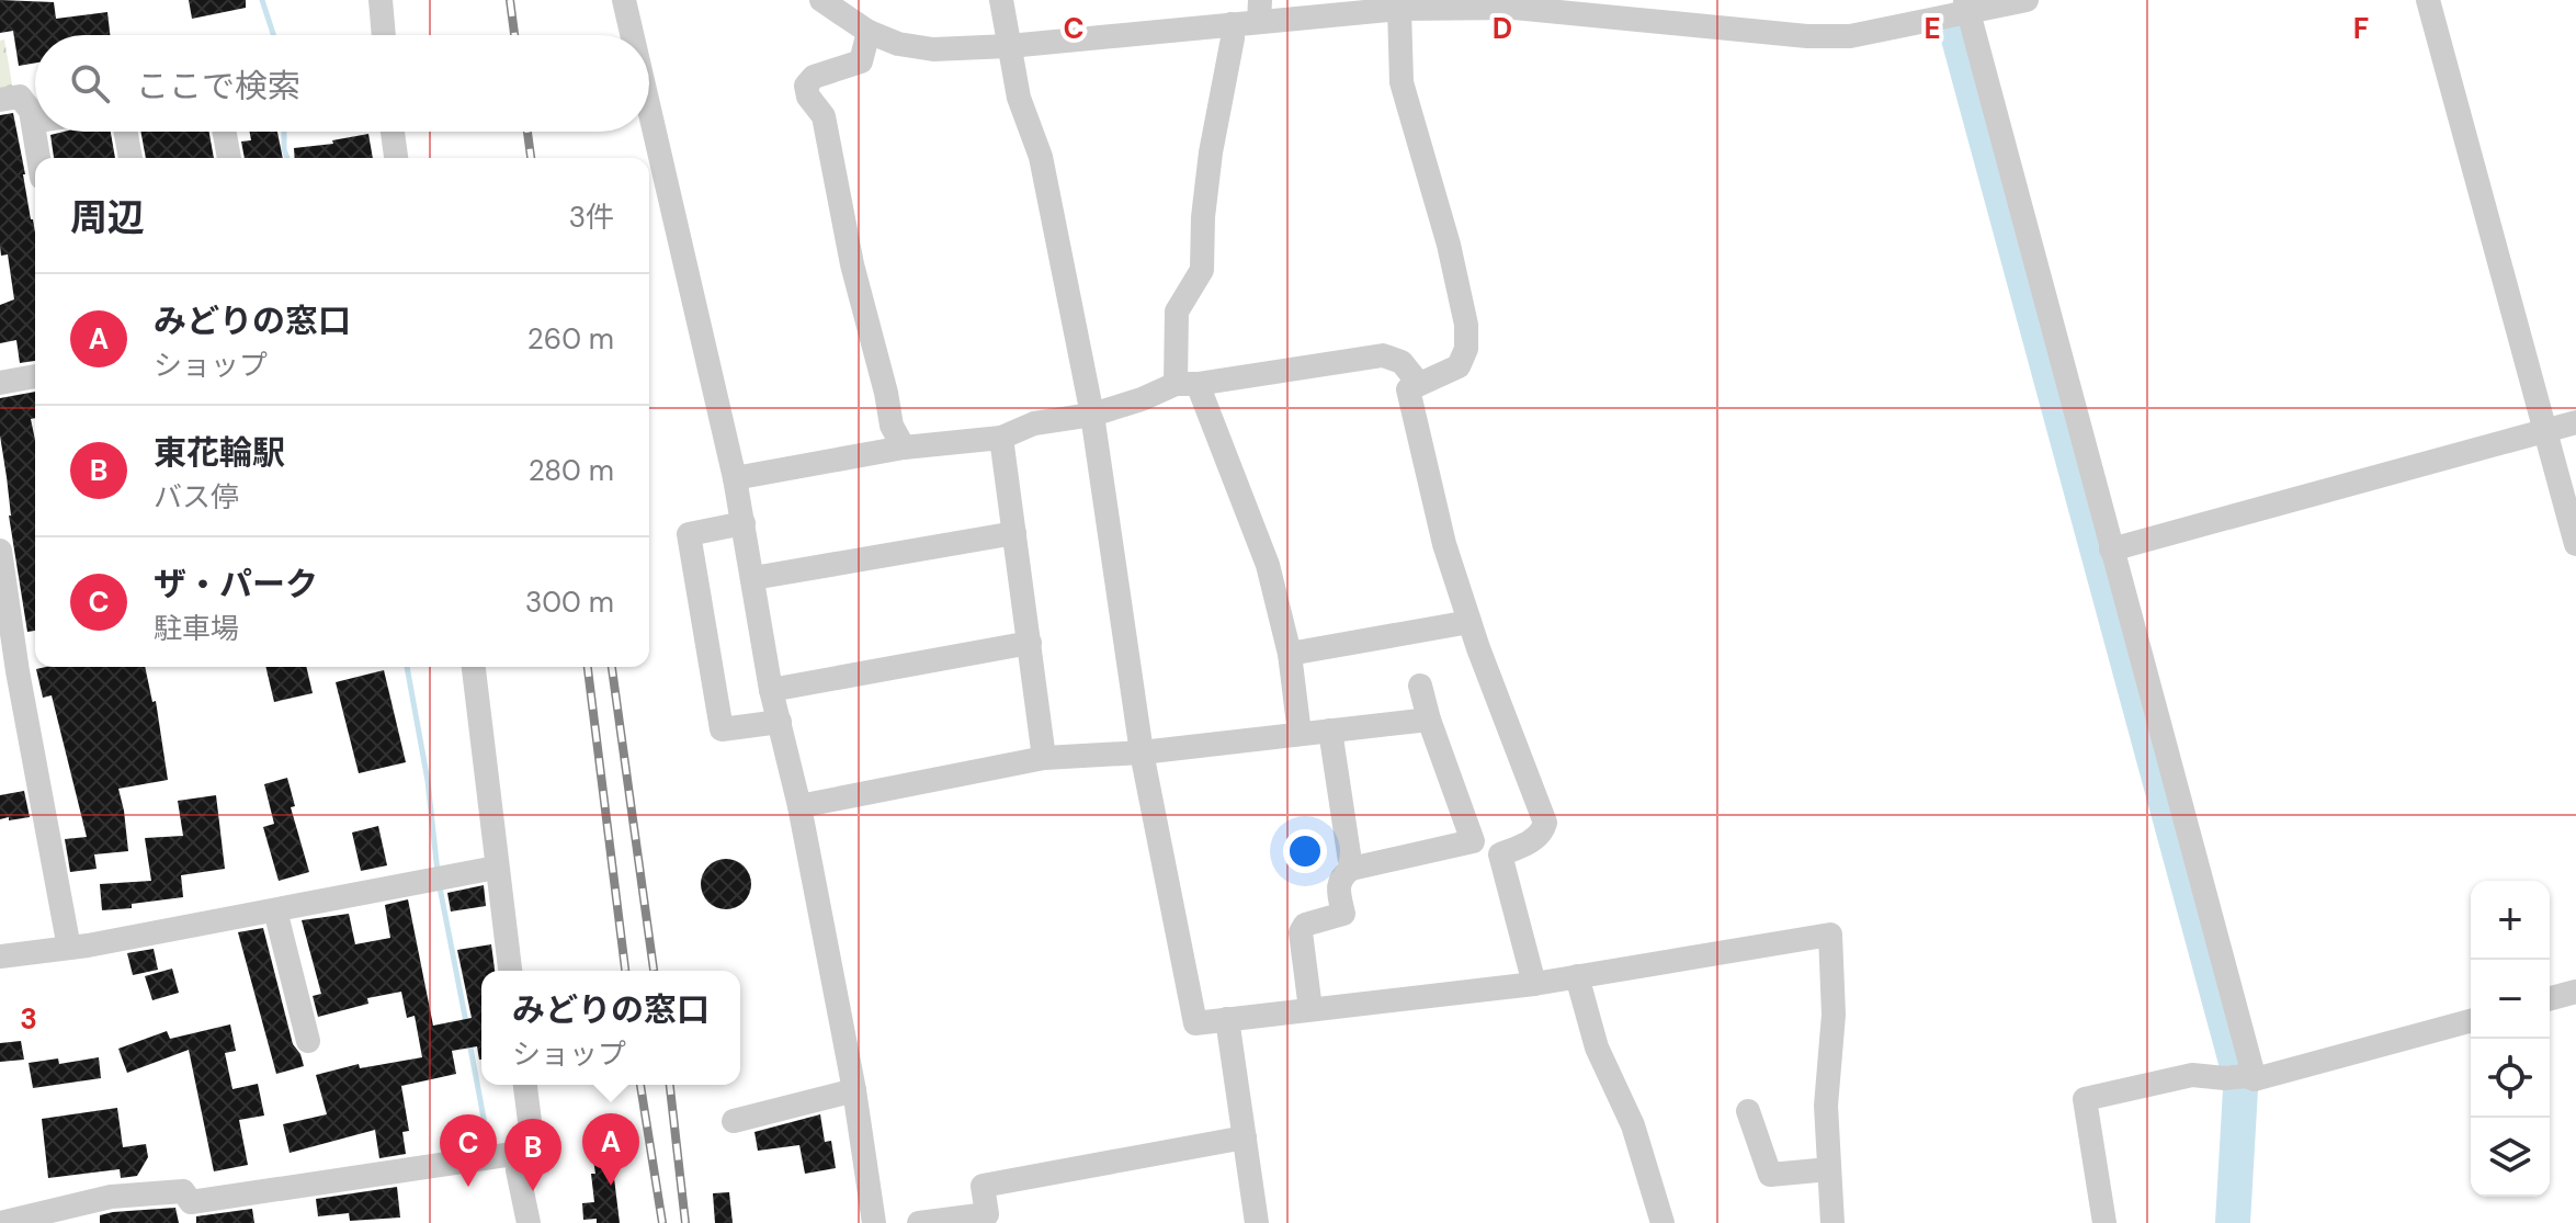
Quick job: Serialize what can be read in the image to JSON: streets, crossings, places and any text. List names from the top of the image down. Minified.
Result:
{"page":{"search":"ここで検索","heading":["周辺","3件"],"list":[{"mark":"A","name":"みどりの窓口","note":"ショップ","value":"260 m"},{"mark":"B","name":"東花輪駅","note":"バス停","value":"280 m"},{"mark":"C","name":"ザ・パーク","note":"駐車場","value":"300 m"}],"map_buttons":["+","−"],"popup":["みどりの窓口","ショップ"],"pins":["A","C","B"]},"grid":{"columns":["C","D","E","F"],"rows":["3"]}}
